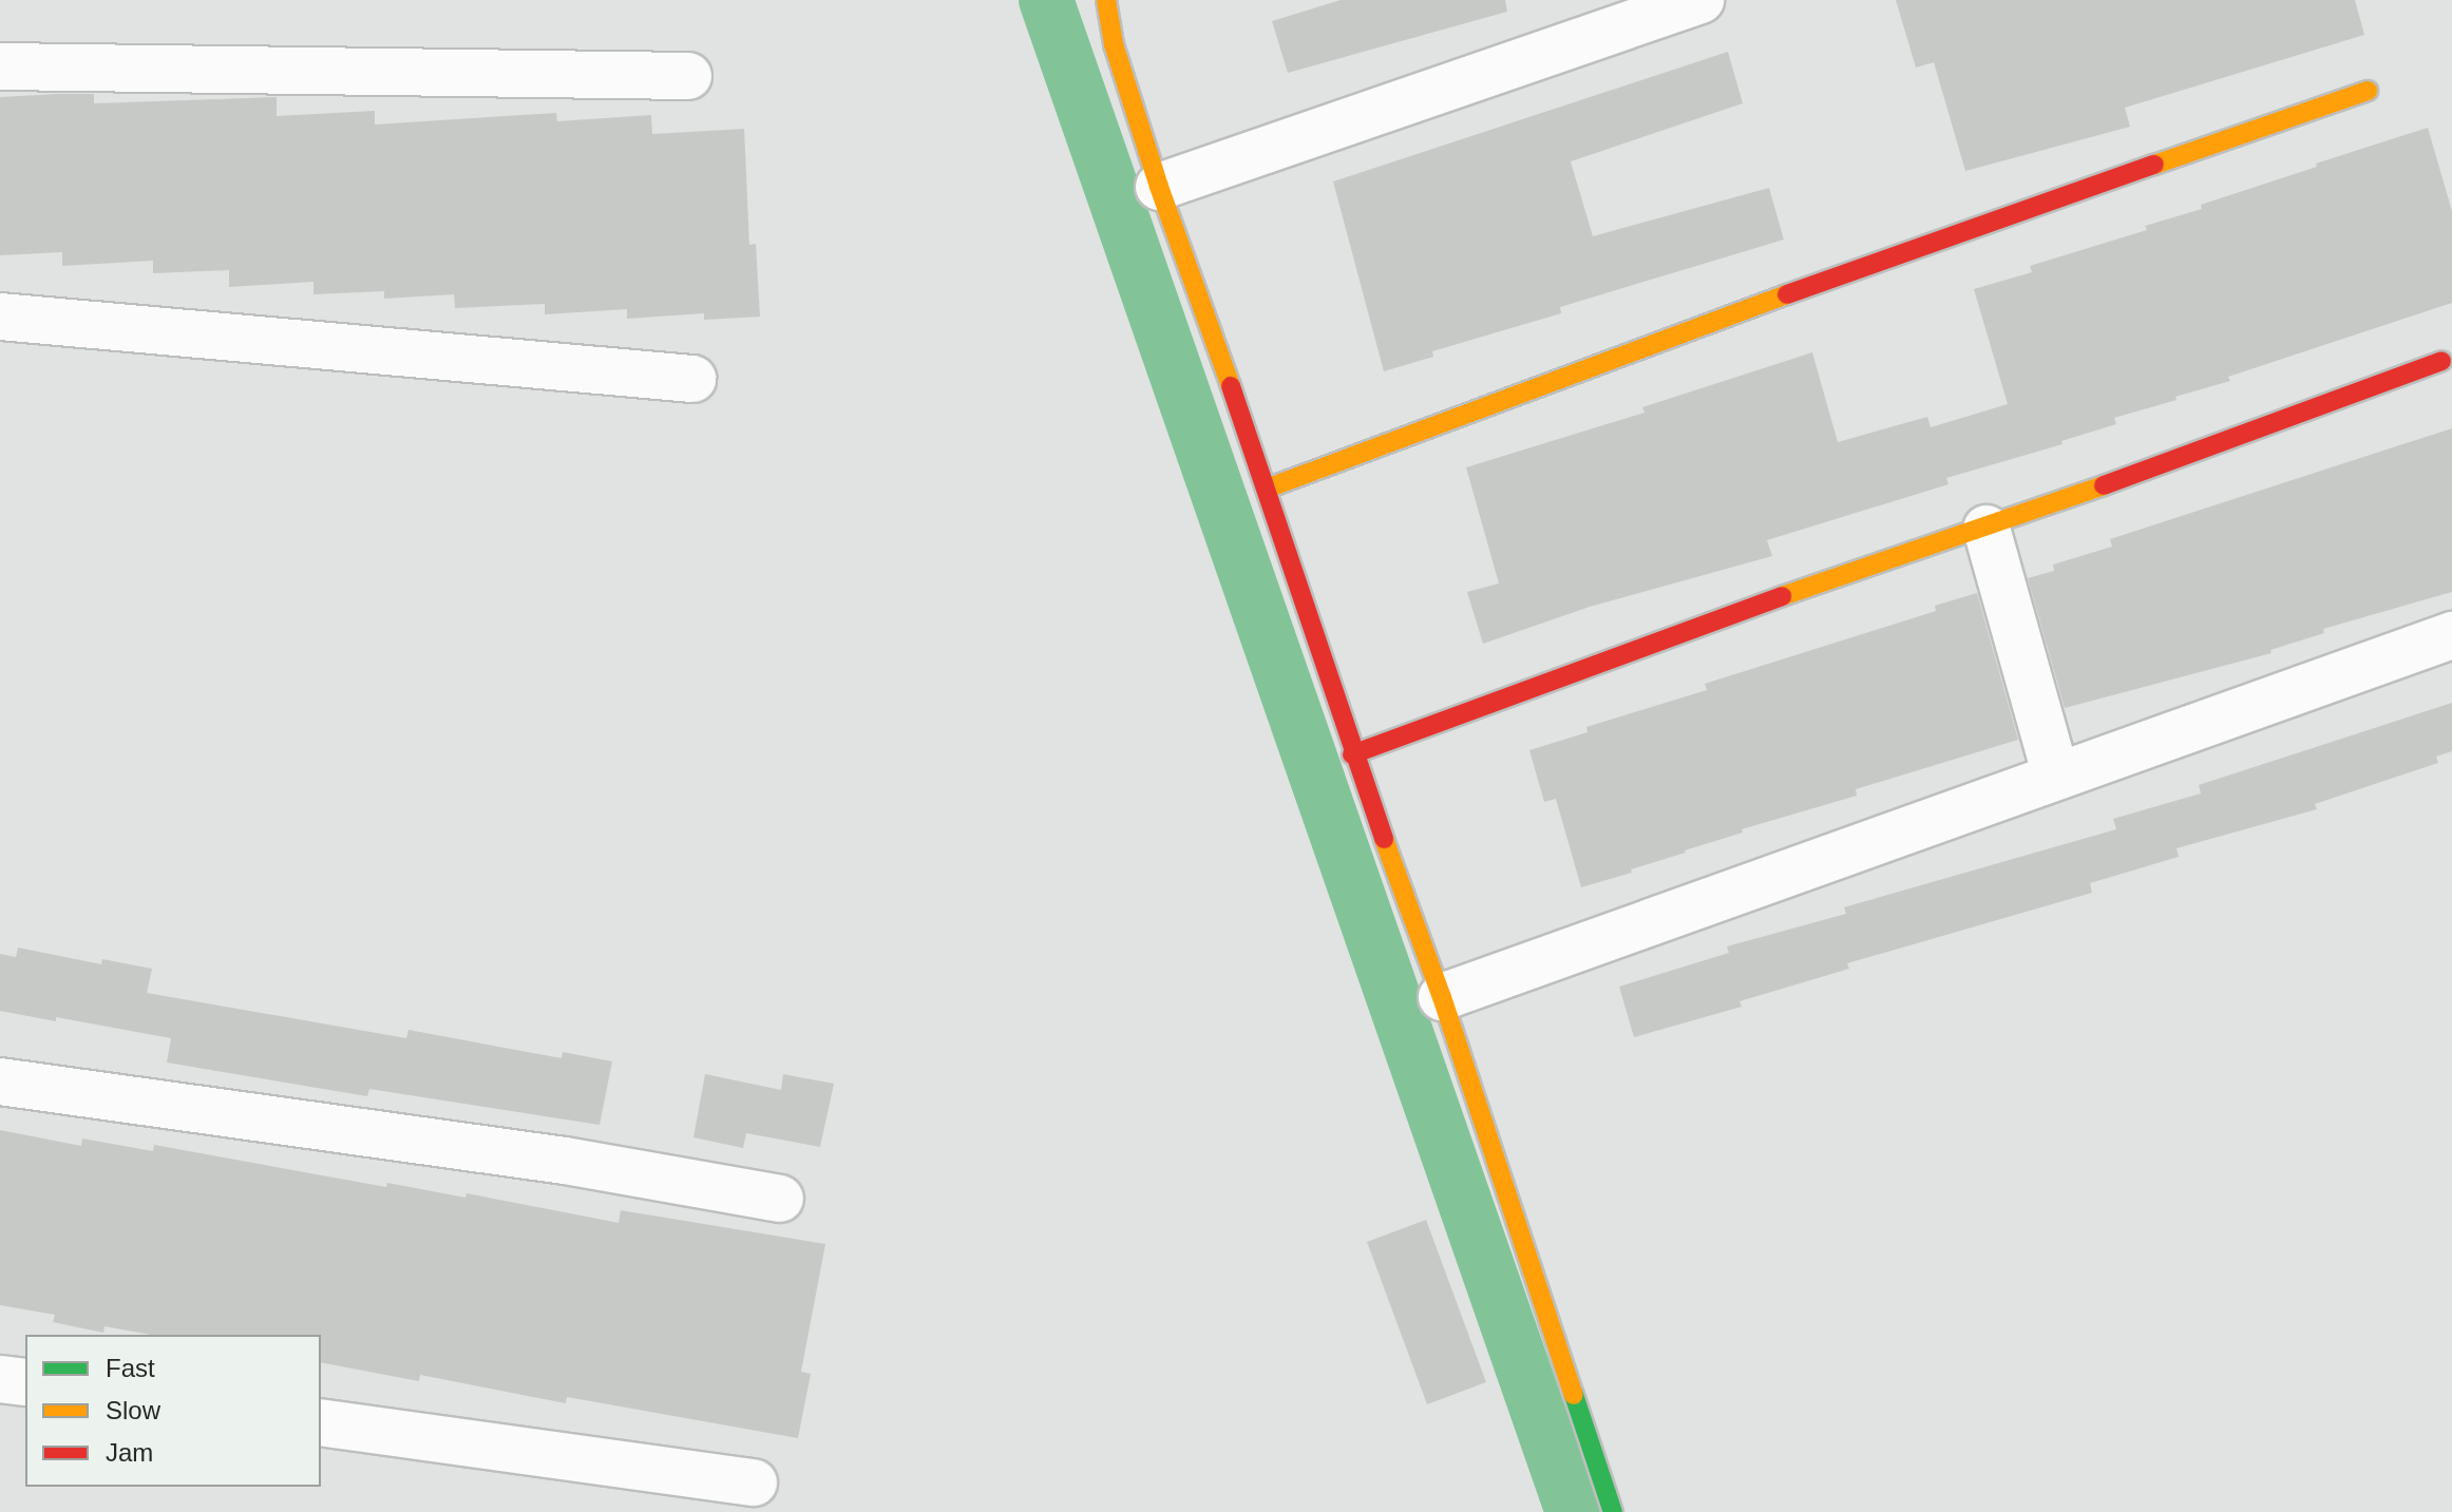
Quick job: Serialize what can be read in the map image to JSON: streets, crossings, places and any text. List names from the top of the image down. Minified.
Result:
{"legend":["Fast","Slow","Jam"]}
